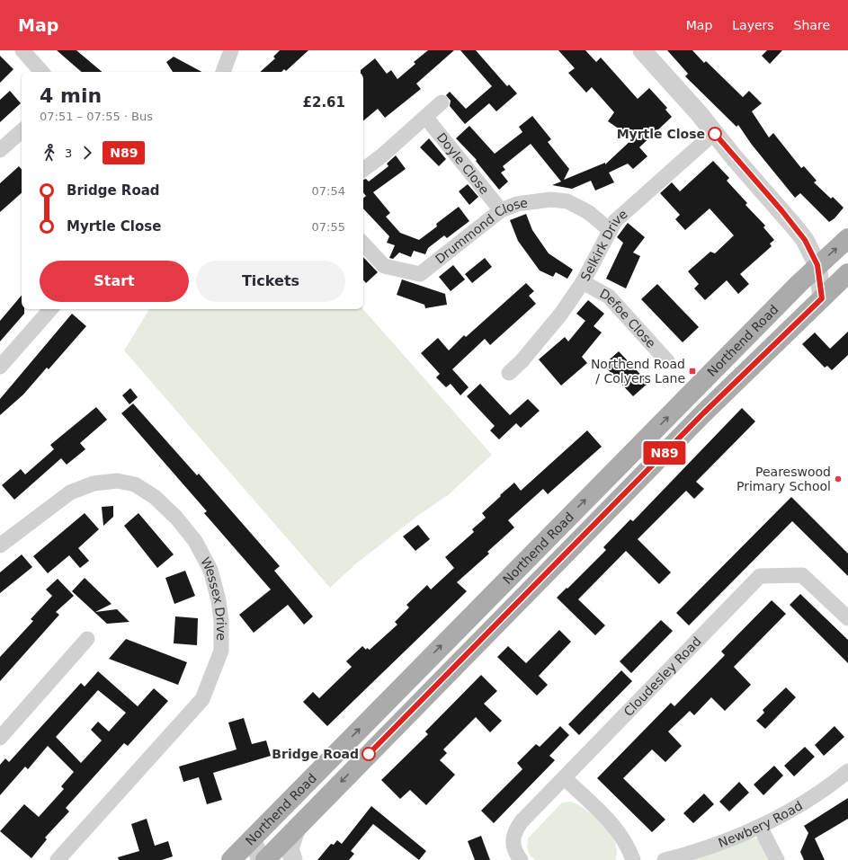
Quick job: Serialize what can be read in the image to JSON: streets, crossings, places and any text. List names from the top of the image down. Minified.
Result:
{"streets":{"main road":["Northend Road"],"street":["Doyle Close","Drummond Close","Selkirk Drive","Defoe Close","Wessex Drive","Cloudesley Road","Newbery Road"]},"crossings":[["Doyle Close","Drummond Close"],["Drummond Close","Selkirk Drive"],["Selkirk Drive","Defoe Close"]],"places":{"other":["Myrtle Close","Peareswood Primary School","Bridge Road"],"transit":["Northend Road / Colyers Lane"]},"lines":["bus line N89"],"page":{"header":"Map","nav":["Map","Layers","Share"],"on_map":"N89","heading":["4 min","07:51 – 07:55 · Bus","£2.61"],"legs":["3","N89"],"list":[{"name":"Bridge Road","value":"07:54"},{"name":"Myrtle Close","value":"07:55"}],"buttons":["Start","Tickets"]}}
